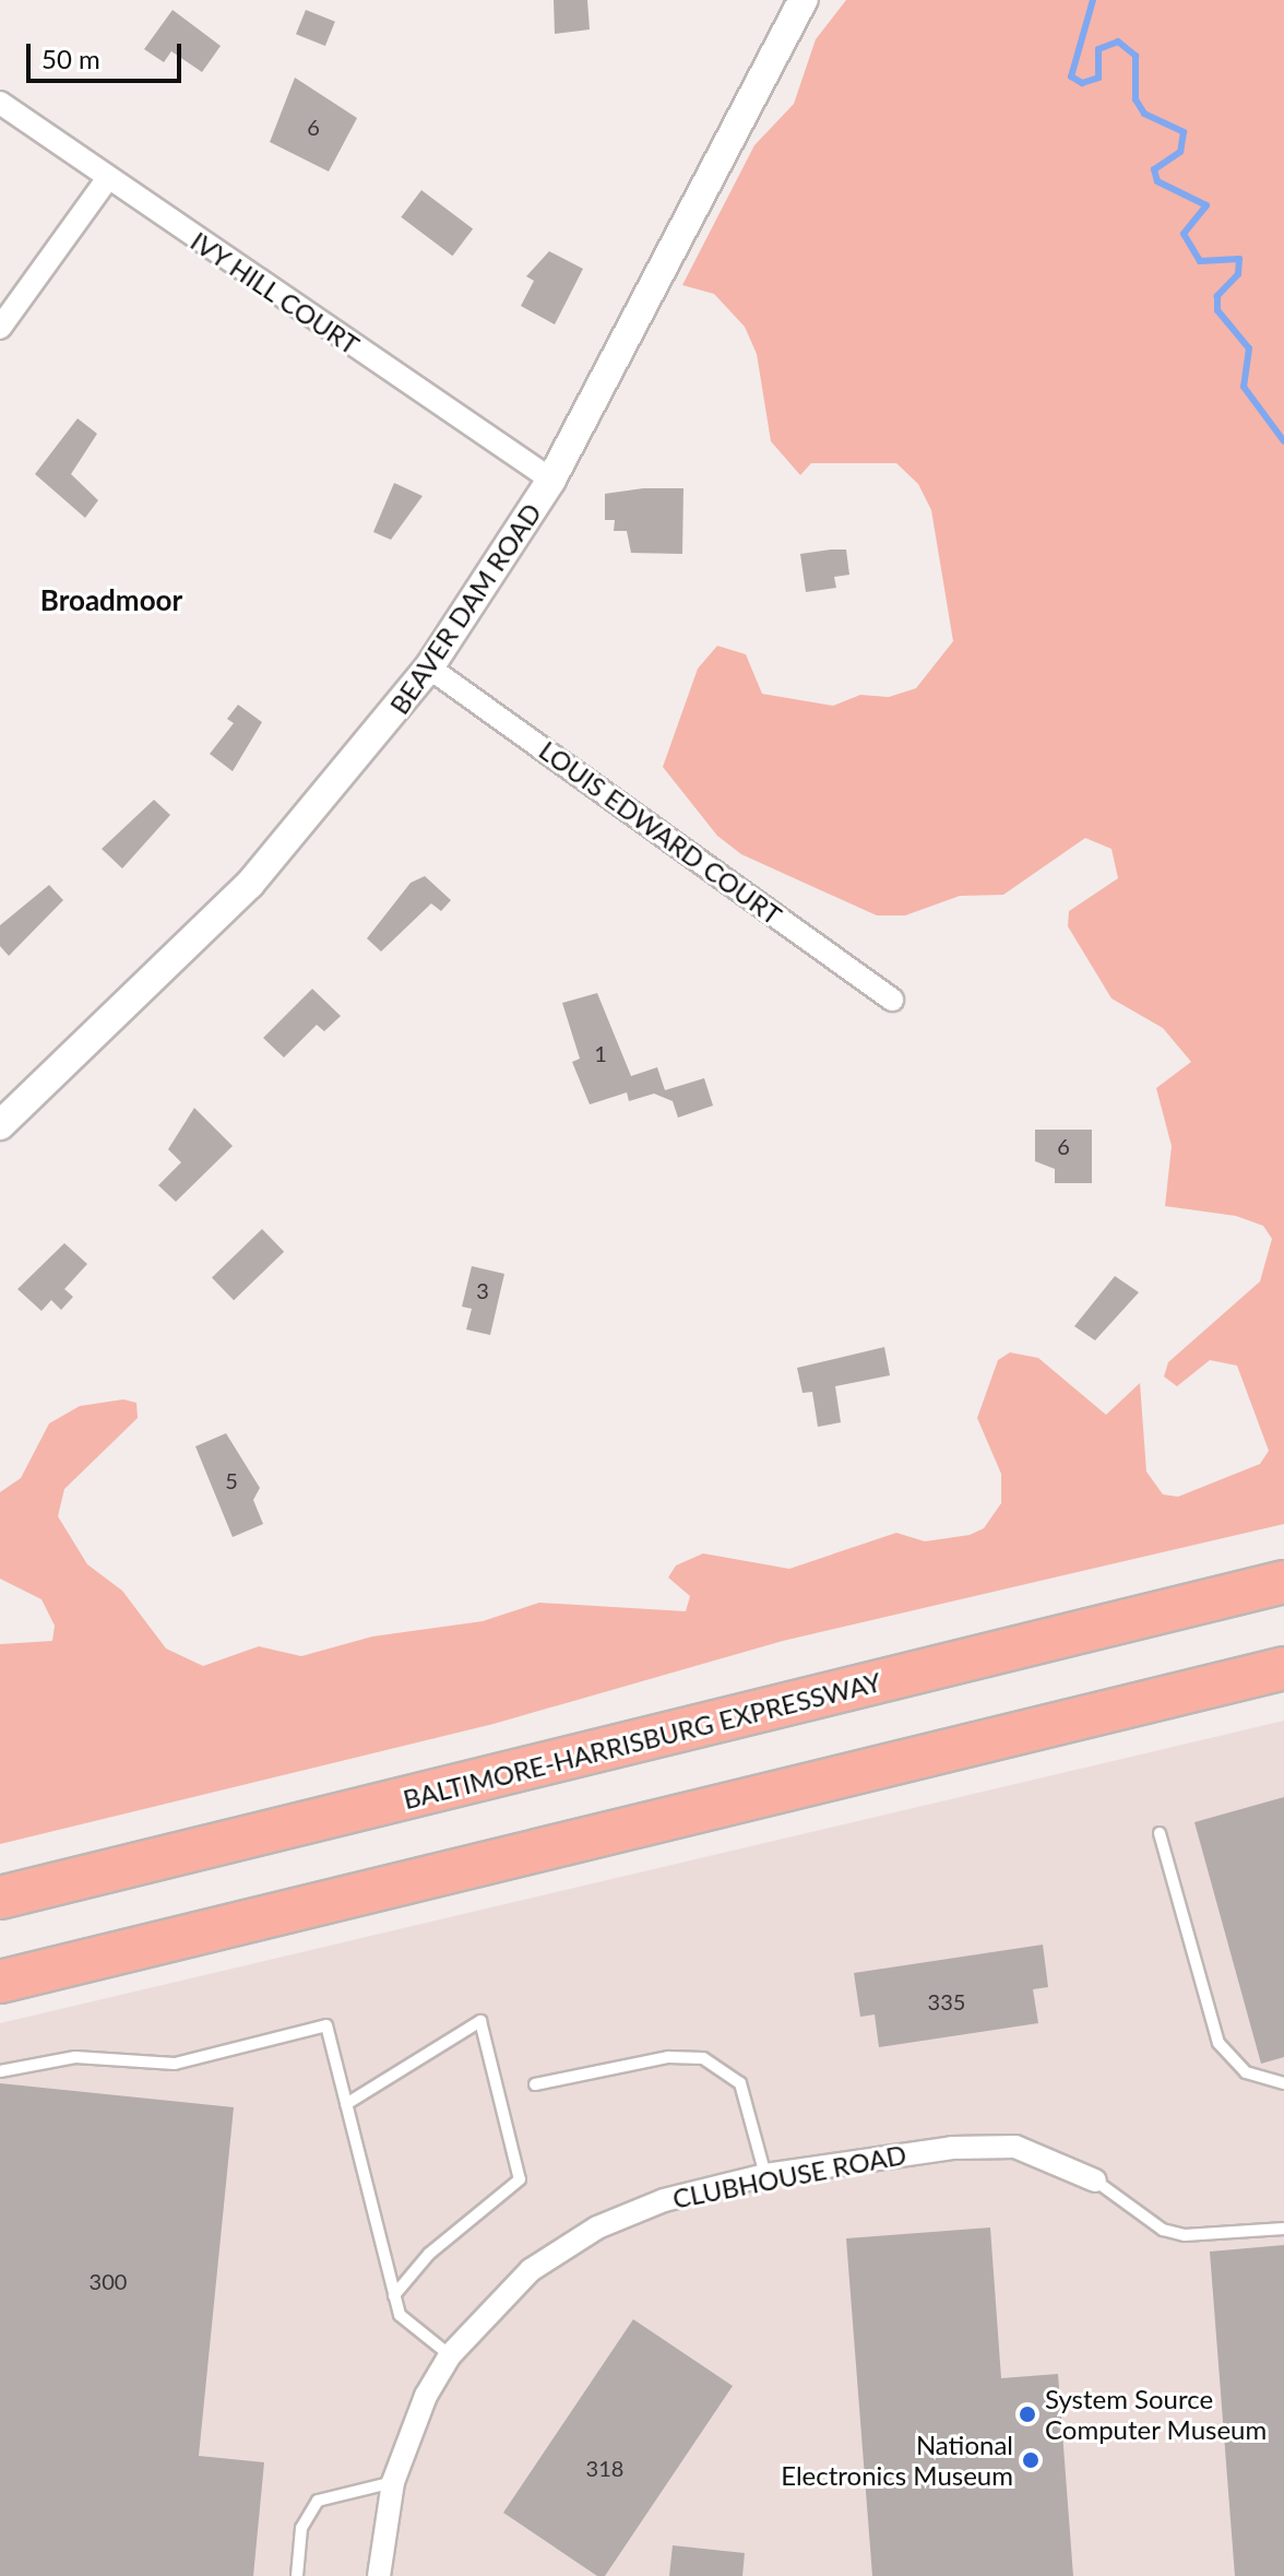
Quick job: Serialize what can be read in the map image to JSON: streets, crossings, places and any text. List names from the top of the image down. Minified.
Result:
{"streets":{"highway":["BALTIMORE-HARRISBURG EXPRESSWAY"],"street":["IVY HILL COURT","BEAVER DAM ROAD","LOUIS EDWARD COURT","CLUBHOUSE ROAD"]},"crossings":[["IVY HILL COURT","BEAVER DAM ROAD"],["BEAVER DAM ROAD","LOUIS EDWARD COURT"]],"districts":["Broadmoor"],"places":["System Source Computer Museum","National Electronics Museum"],"house_numbers":["6","1","6","3","5","335","300","318"],"scale_bar":"50 m"}
